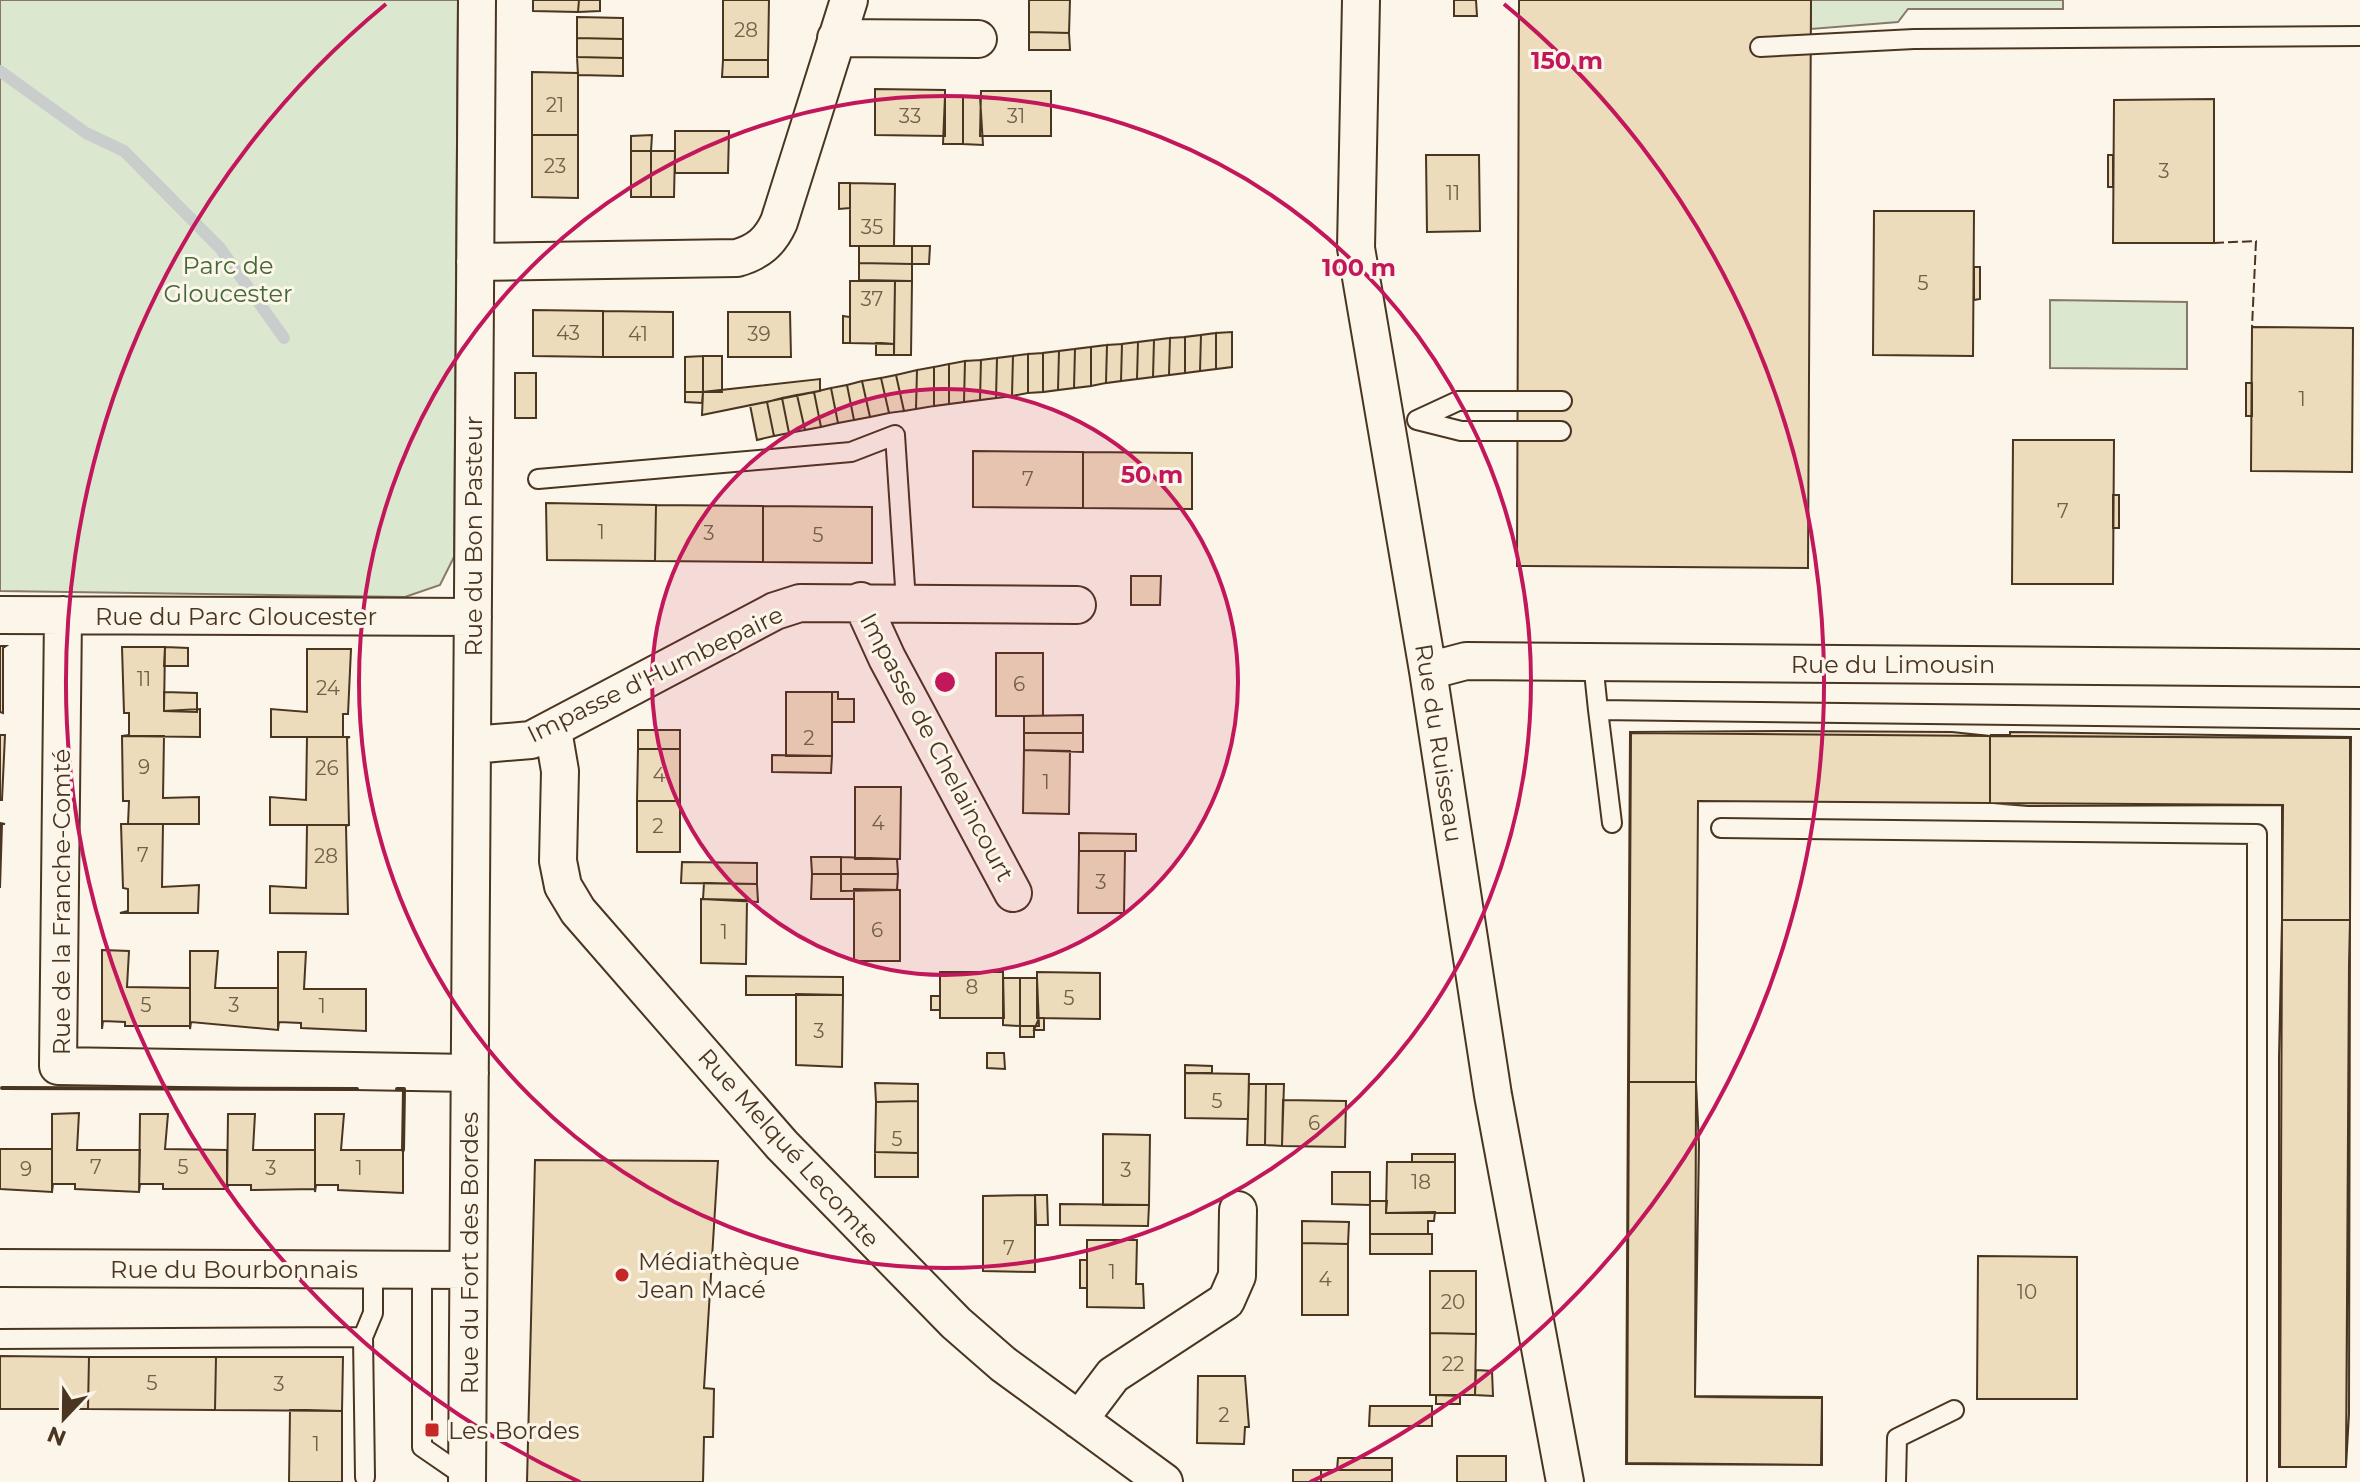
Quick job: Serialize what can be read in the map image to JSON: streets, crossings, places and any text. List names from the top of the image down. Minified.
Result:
{"streets":{"street":["Rue du Bon Pasteur","Rue du Parc Gloucester","Rue du Limousin","Impasse d'Humbepaire","Rue du Ruisseau","Impasse de Chelaincourt","Rue de la Franche-Comté","Rue Melqué Lecomte","Rue du Fort des Bordes","Rue du Bourbonnais"]},"crossings":[["Rue du Bon Pasteur","Rue du Parc Gloucester"],["Rue du Bon Pasteur","Impasse d'Humbepaire"],["Rue du Bon Pasteur","Rue de la Franche-Comté"],["Rue du Bon Pasteur","Rue du Fort des Bordes"],["Rue du Parc Gloucester","Rue de la Franche-Comté"],["Rue du Limousin","Rue du Ruisseau"],["Impasse d'Humbepaire","Impasse de Chelaincourt"],["Impasse d'Humbepaire","Rue Melqué Lecomte"],["Rue de la Franche-Comté","Rue du Fort des Bordes"],["Rue du Fort des Bordes","Rue du Bourbonnais"]],"parks":["Parc de Gloucester"],"places":{"other":["Médiathèque Jean Macé"],"transit":["Les Bordes"]},"house_numbers":["28","21","33","31","23","3","11","35","5","37","43","41","39","1","7","7","1","3","5","11","6","24","2","9","26","4","1","4","2","7","28","3","6","1","8","5","5","3","1","3","5","6","5","7","5","3","1","9","3","18","7","1","4","10","20","22","5","3","2","1"],"north":"bottom","rings":["150 m","100 m","50 m"]}
